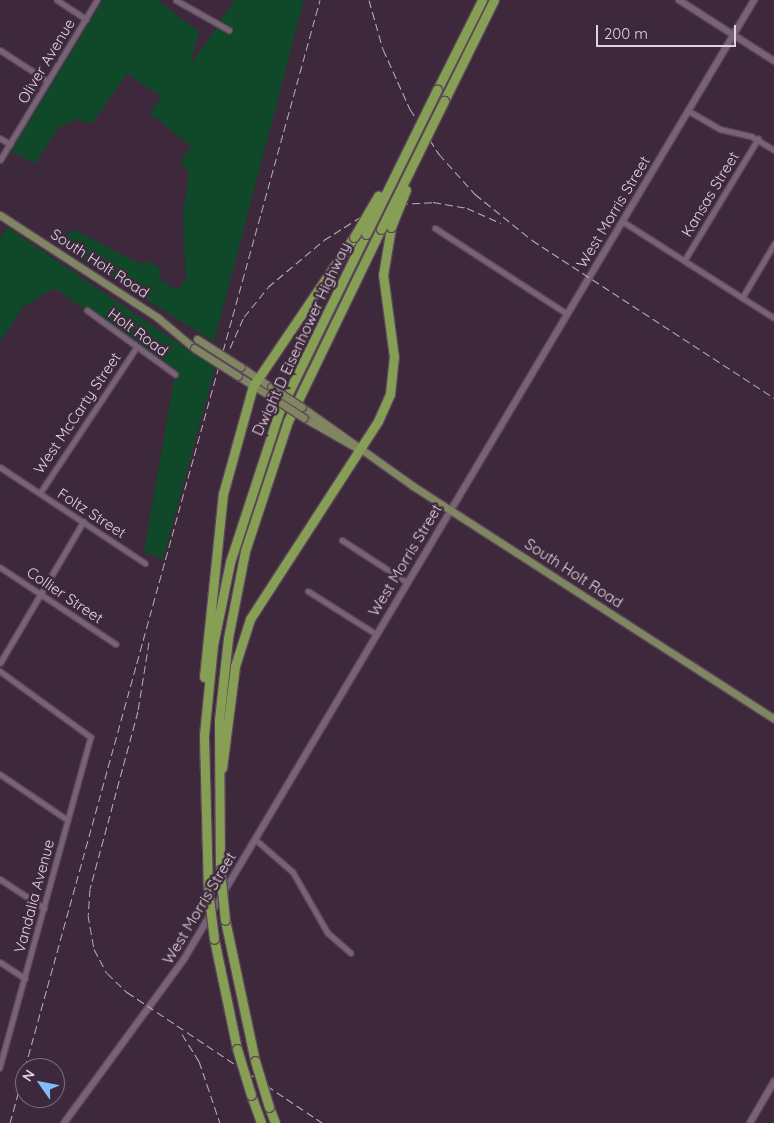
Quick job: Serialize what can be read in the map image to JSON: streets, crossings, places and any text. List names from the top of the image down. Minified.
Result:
{"streets":{"highway":["Dwight D Eisenhower Highway"],"main road":["West Morris Street","South Holt Road"],"street":["Oliver Avenue","Kansas Street","Holt Road","West McCarty Street","Foltz Street","Collier Street","Vandalia Avenue"]},"crossings":[["West Morris Street","South Holt Road"],["Holt Road","West McCarty Street"],["West McCarty Street","Foltz Street"]],"scale_bar":"200 m","north":"top left"}
